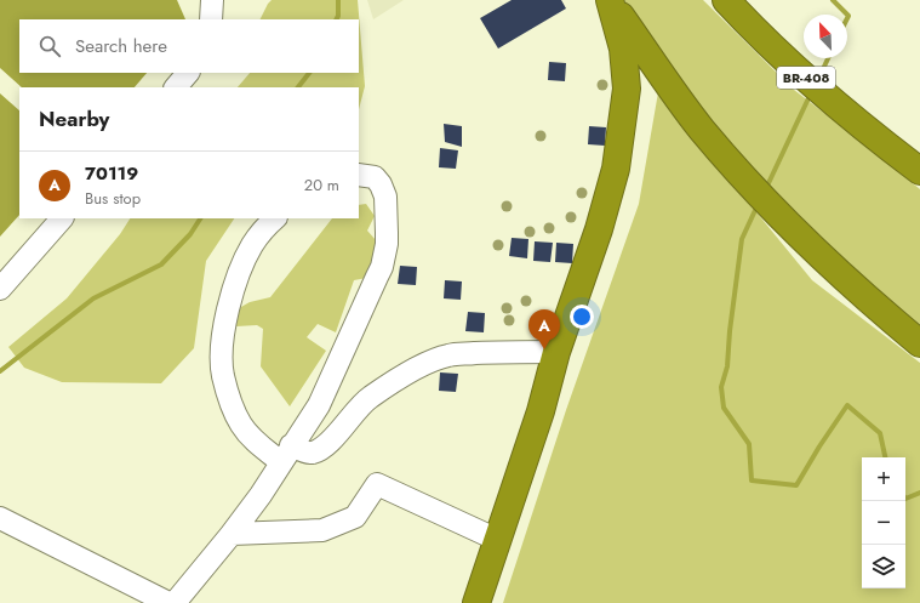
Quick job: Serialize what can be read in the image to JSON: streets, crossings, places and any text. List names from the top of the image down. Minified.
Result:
{"streets":{"highway":["BR-408"]},"north":"top left","page":{"search":"Search here","heading":"Nearby","list":[{"mark":"A","name":"70119","note":"Bus stop","value":"20 m"}],"pins":"A","map_buttons":["+","−"]}}
